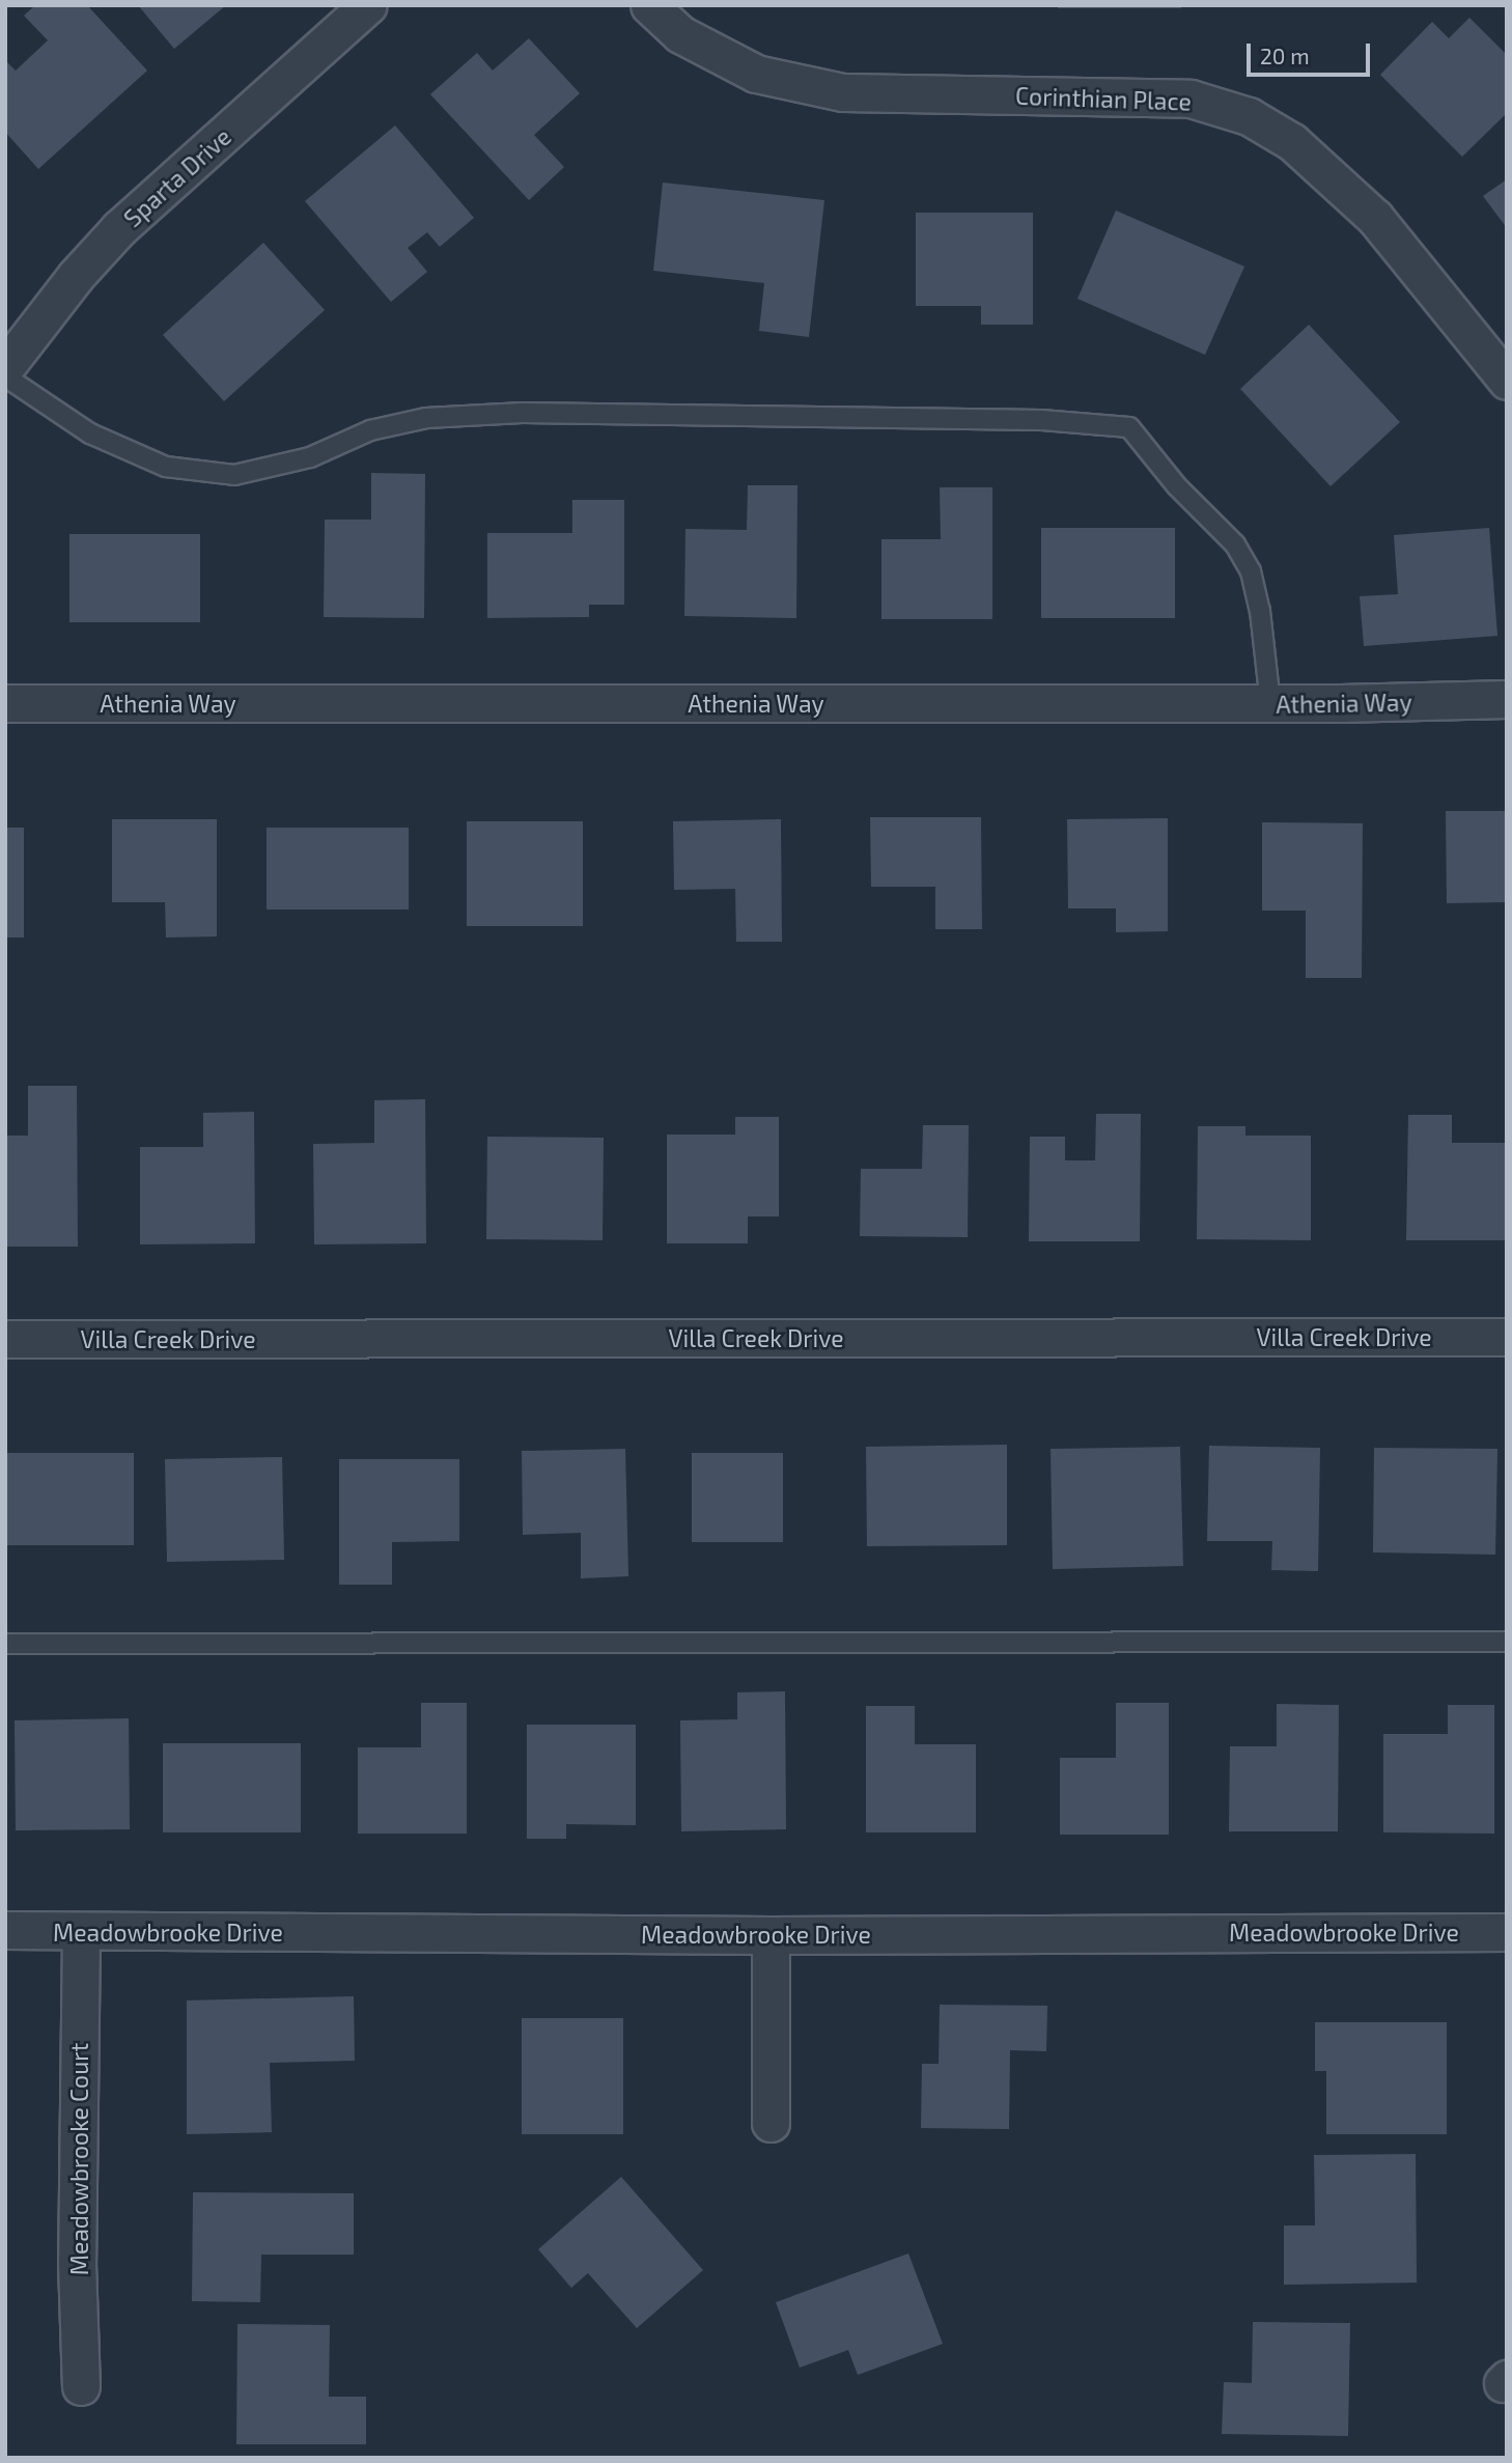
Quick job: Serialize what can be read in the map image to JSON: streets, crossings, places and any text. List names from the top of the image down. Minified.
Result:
{"streets":{"street":["Corinthian Place","Sparta Drive","Athenia Way","Villa Creek Drive","Meadowbrooke Drive","Meadowbrooke Court"]},"crossings":[["Meadowbrooke Drive","Meadowbrooke Court"]],"scale_bar":"20 m"}
